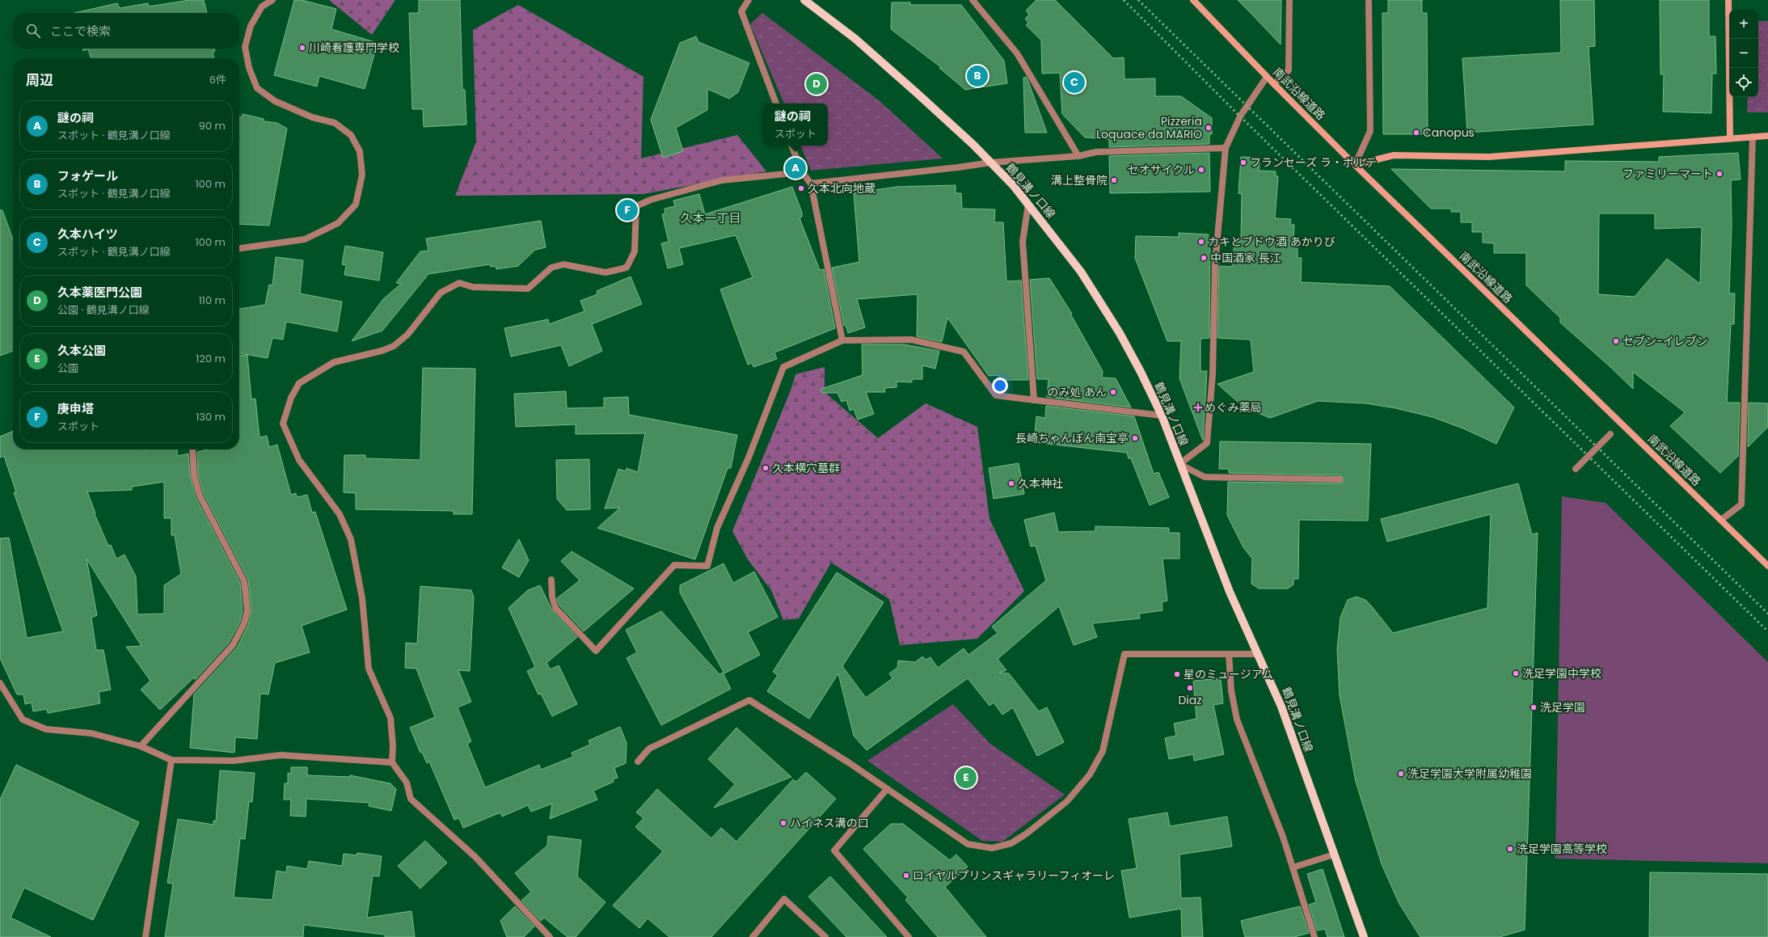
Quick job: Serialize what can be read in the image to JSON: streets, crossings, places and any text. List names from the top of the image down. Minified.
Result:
{"streets":{"main road":["鶴見溝ノ口線"],"street":["南武沿線道路"]},"districts":["久本一丁目"],"places":{"other":["川崎看護専門学校","Pizzeria Loquace da MARIO","Canopus","フランセーズ ラ・ポルテ","セオサイクル","ファミリーマート","溝上整骨院","久本北向地蔵","カキとブドウ酒 あかりび","中国酒家 長江","セブン-イレブン","のみ処 あん","長崎ちゃんぽん南宝亭","久本横穴墓群","久本神社","洗足学園中学校","星のミュージアム","Diaz","洗足学園","洗足学園大学附属幼稚園","ハイネス溝の口","洗足学園高等学校","ロイヤルプリンスギャラリーフィオーレ"],"health":["めぐみ薬局"]},"page":{"map_buttons":["+","−"],"search":"ここで検索","heading":["周辺","6件"],"pins":["B","C","D","A","F","E"],"list":[{"mark":"A","name":"謎の祠","note":"スポット · 鶴見溝ノ口線","value":"90 m"},{"mark":"B","name":"フォゲール","note":"スポット · 鶴見溝ノ口線","value":"100 m"},{"mark":"C","name":"久本ハイツ","note":"スポット · 鶴見溝ノ口線","value":"100 m"},{"mark":"D","name":"久本薬医門公園","note":"公園 · 鶴見溝ノ口線","value":"110 m"},{"mark":"E","name":"久本公園","note":"公園","value":"120 m"},{"mark":"F","name":"庚申塔","note":"スポット","value":"130 m"}],"popup":["謎の祠","スポット"]}}
